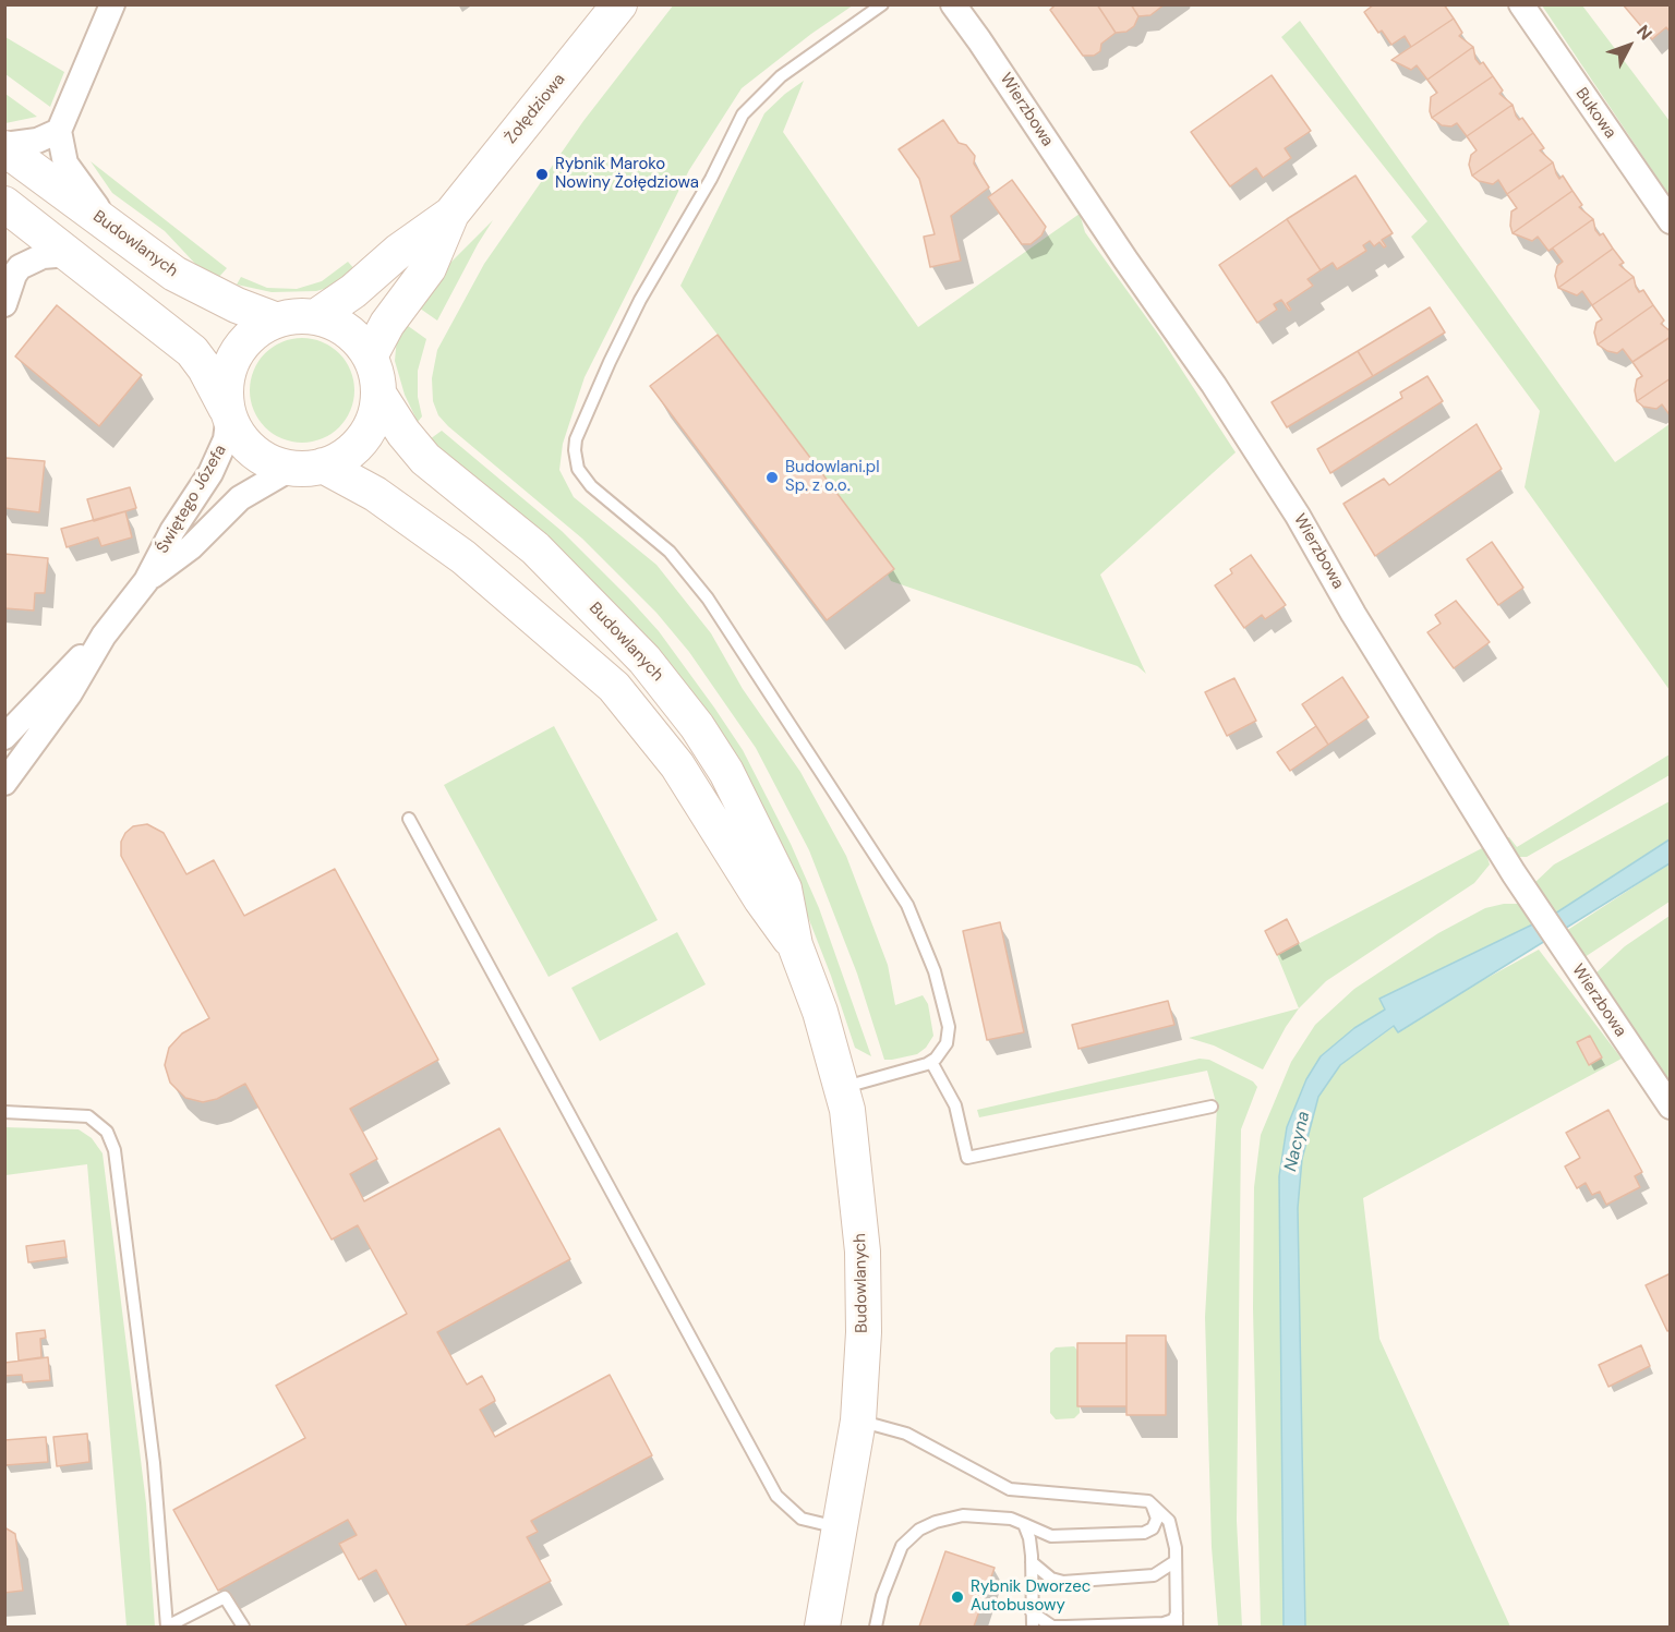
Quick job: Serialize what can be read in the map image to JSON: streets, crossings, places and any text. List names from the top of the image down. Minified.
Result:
{"streets":{"street":["Żołędziowa","Wierzbowa","Bukowa","Budowlanych","Świętego Józefa"]},"crossings":[["Żołędziowa","Budowlanych"],["Żołędziowa","Świętego Józefa"],["Budowlanych","Świętego Józefa"]],"water":["Nacyna"],"places":["Rybnik Maroko Nowiny Żołędziowa","Budowlani.pl Sp. z o.o.","Rybnik Dworzec Autobusowy"],"north":"top right"}
